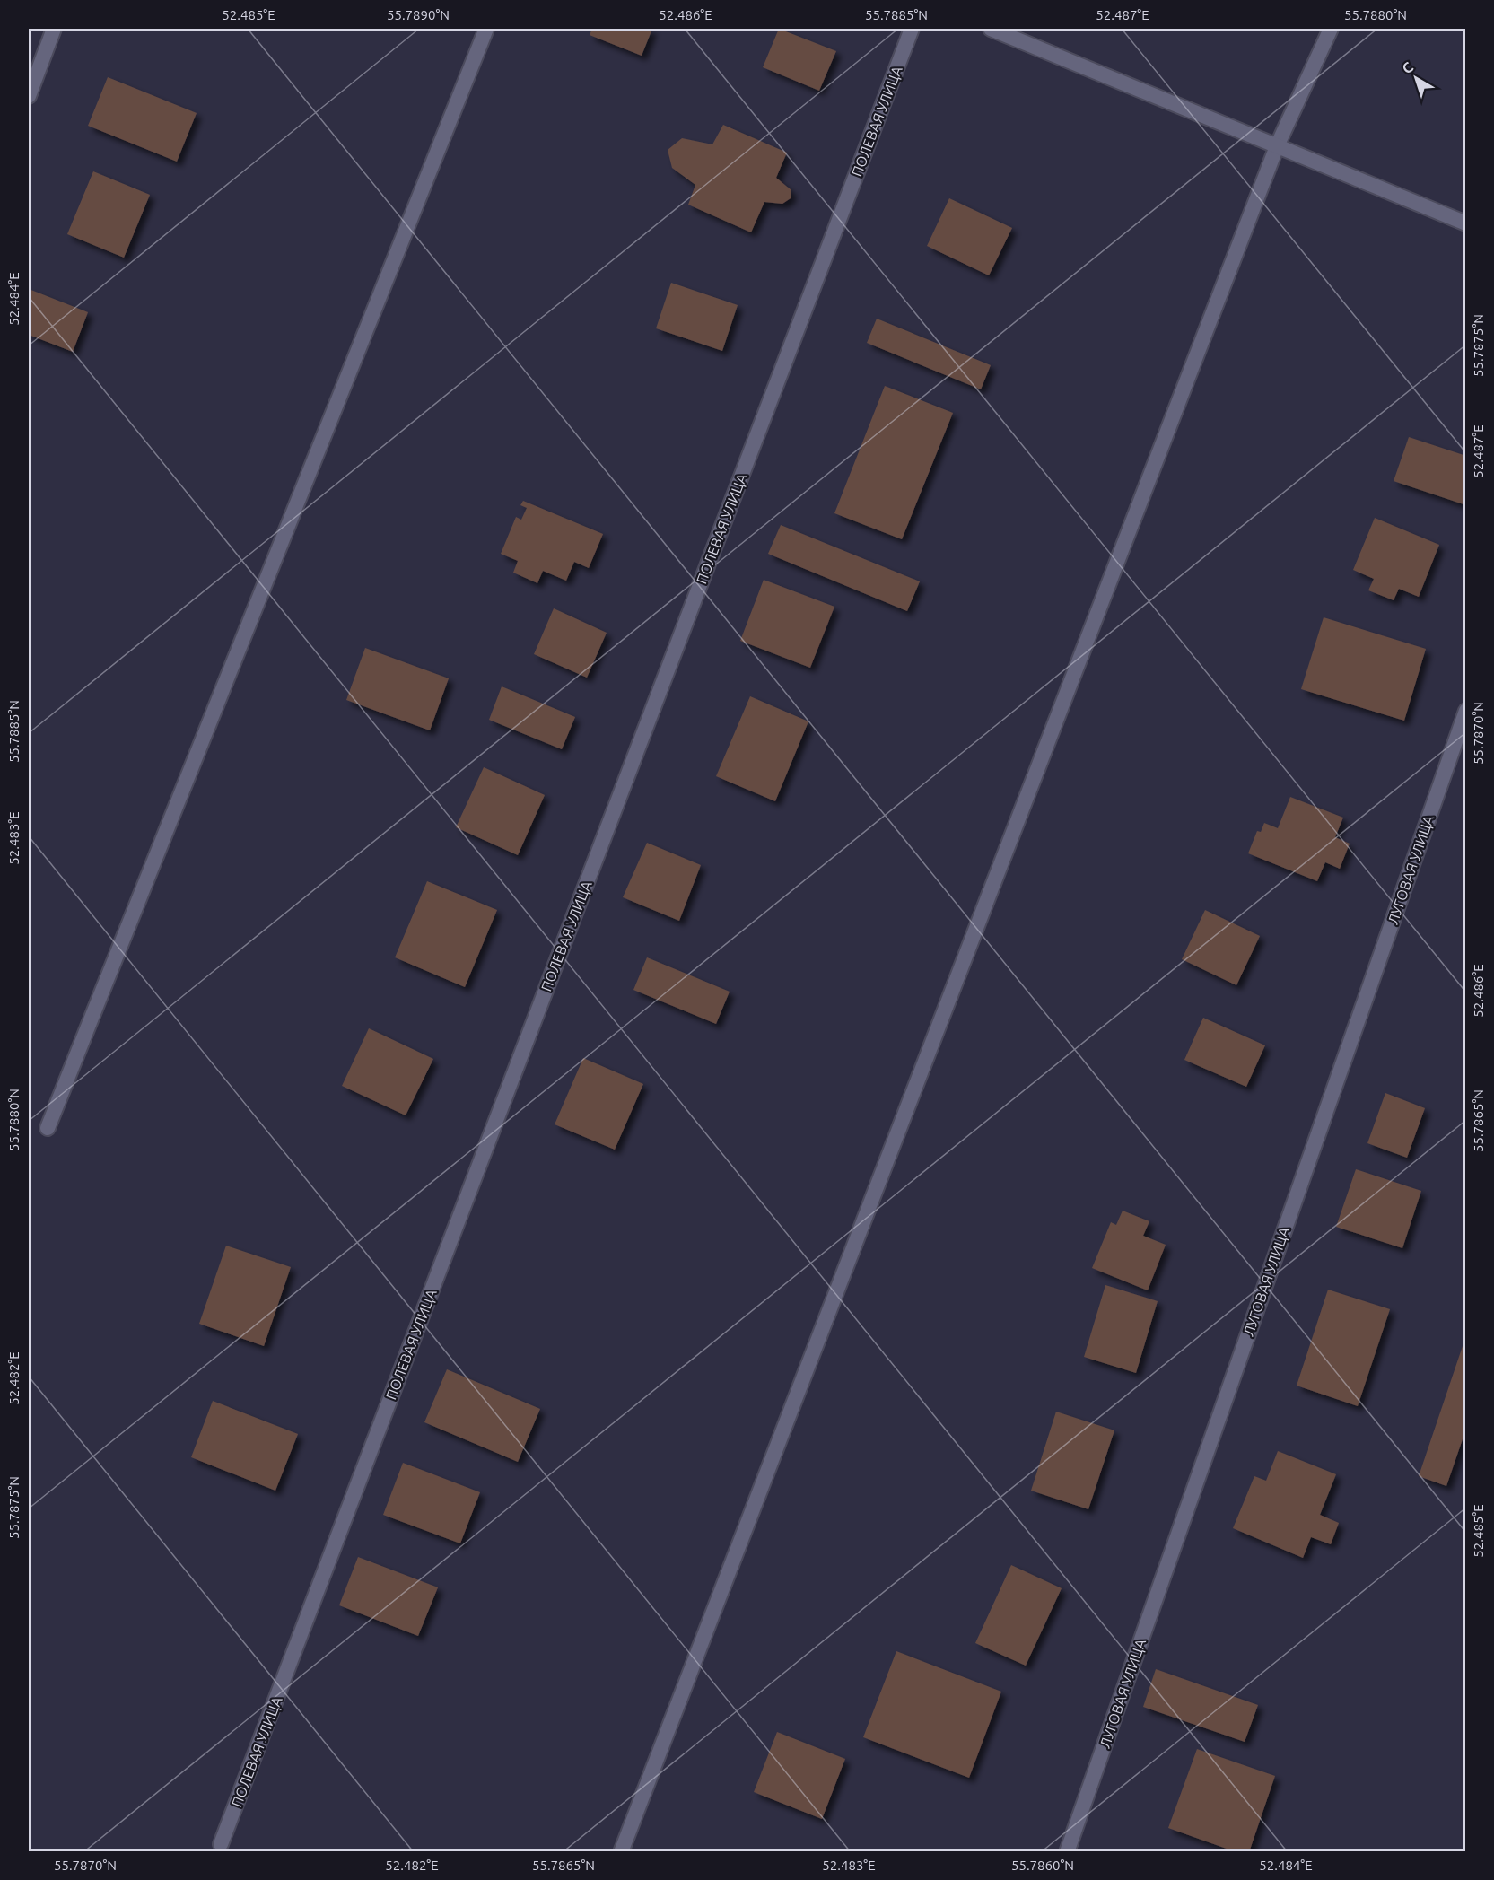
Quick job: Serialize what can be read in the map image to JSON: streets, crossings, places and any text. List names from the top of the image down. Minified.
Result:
{"streets":{"street":["ПОЛЕВАЯ УЛИЦА","ЛУГОВАЯ УЛИЦА"]},"north":"top left","coordinates":["52.485°E","55.7890°N","52.486°E","55.7885°N","52.487°E","55.7880°N","52.484°E","55.7875°N","55.7870°N","52.483°E","55.7865°N","52.482°E","55.7860°N"]}
